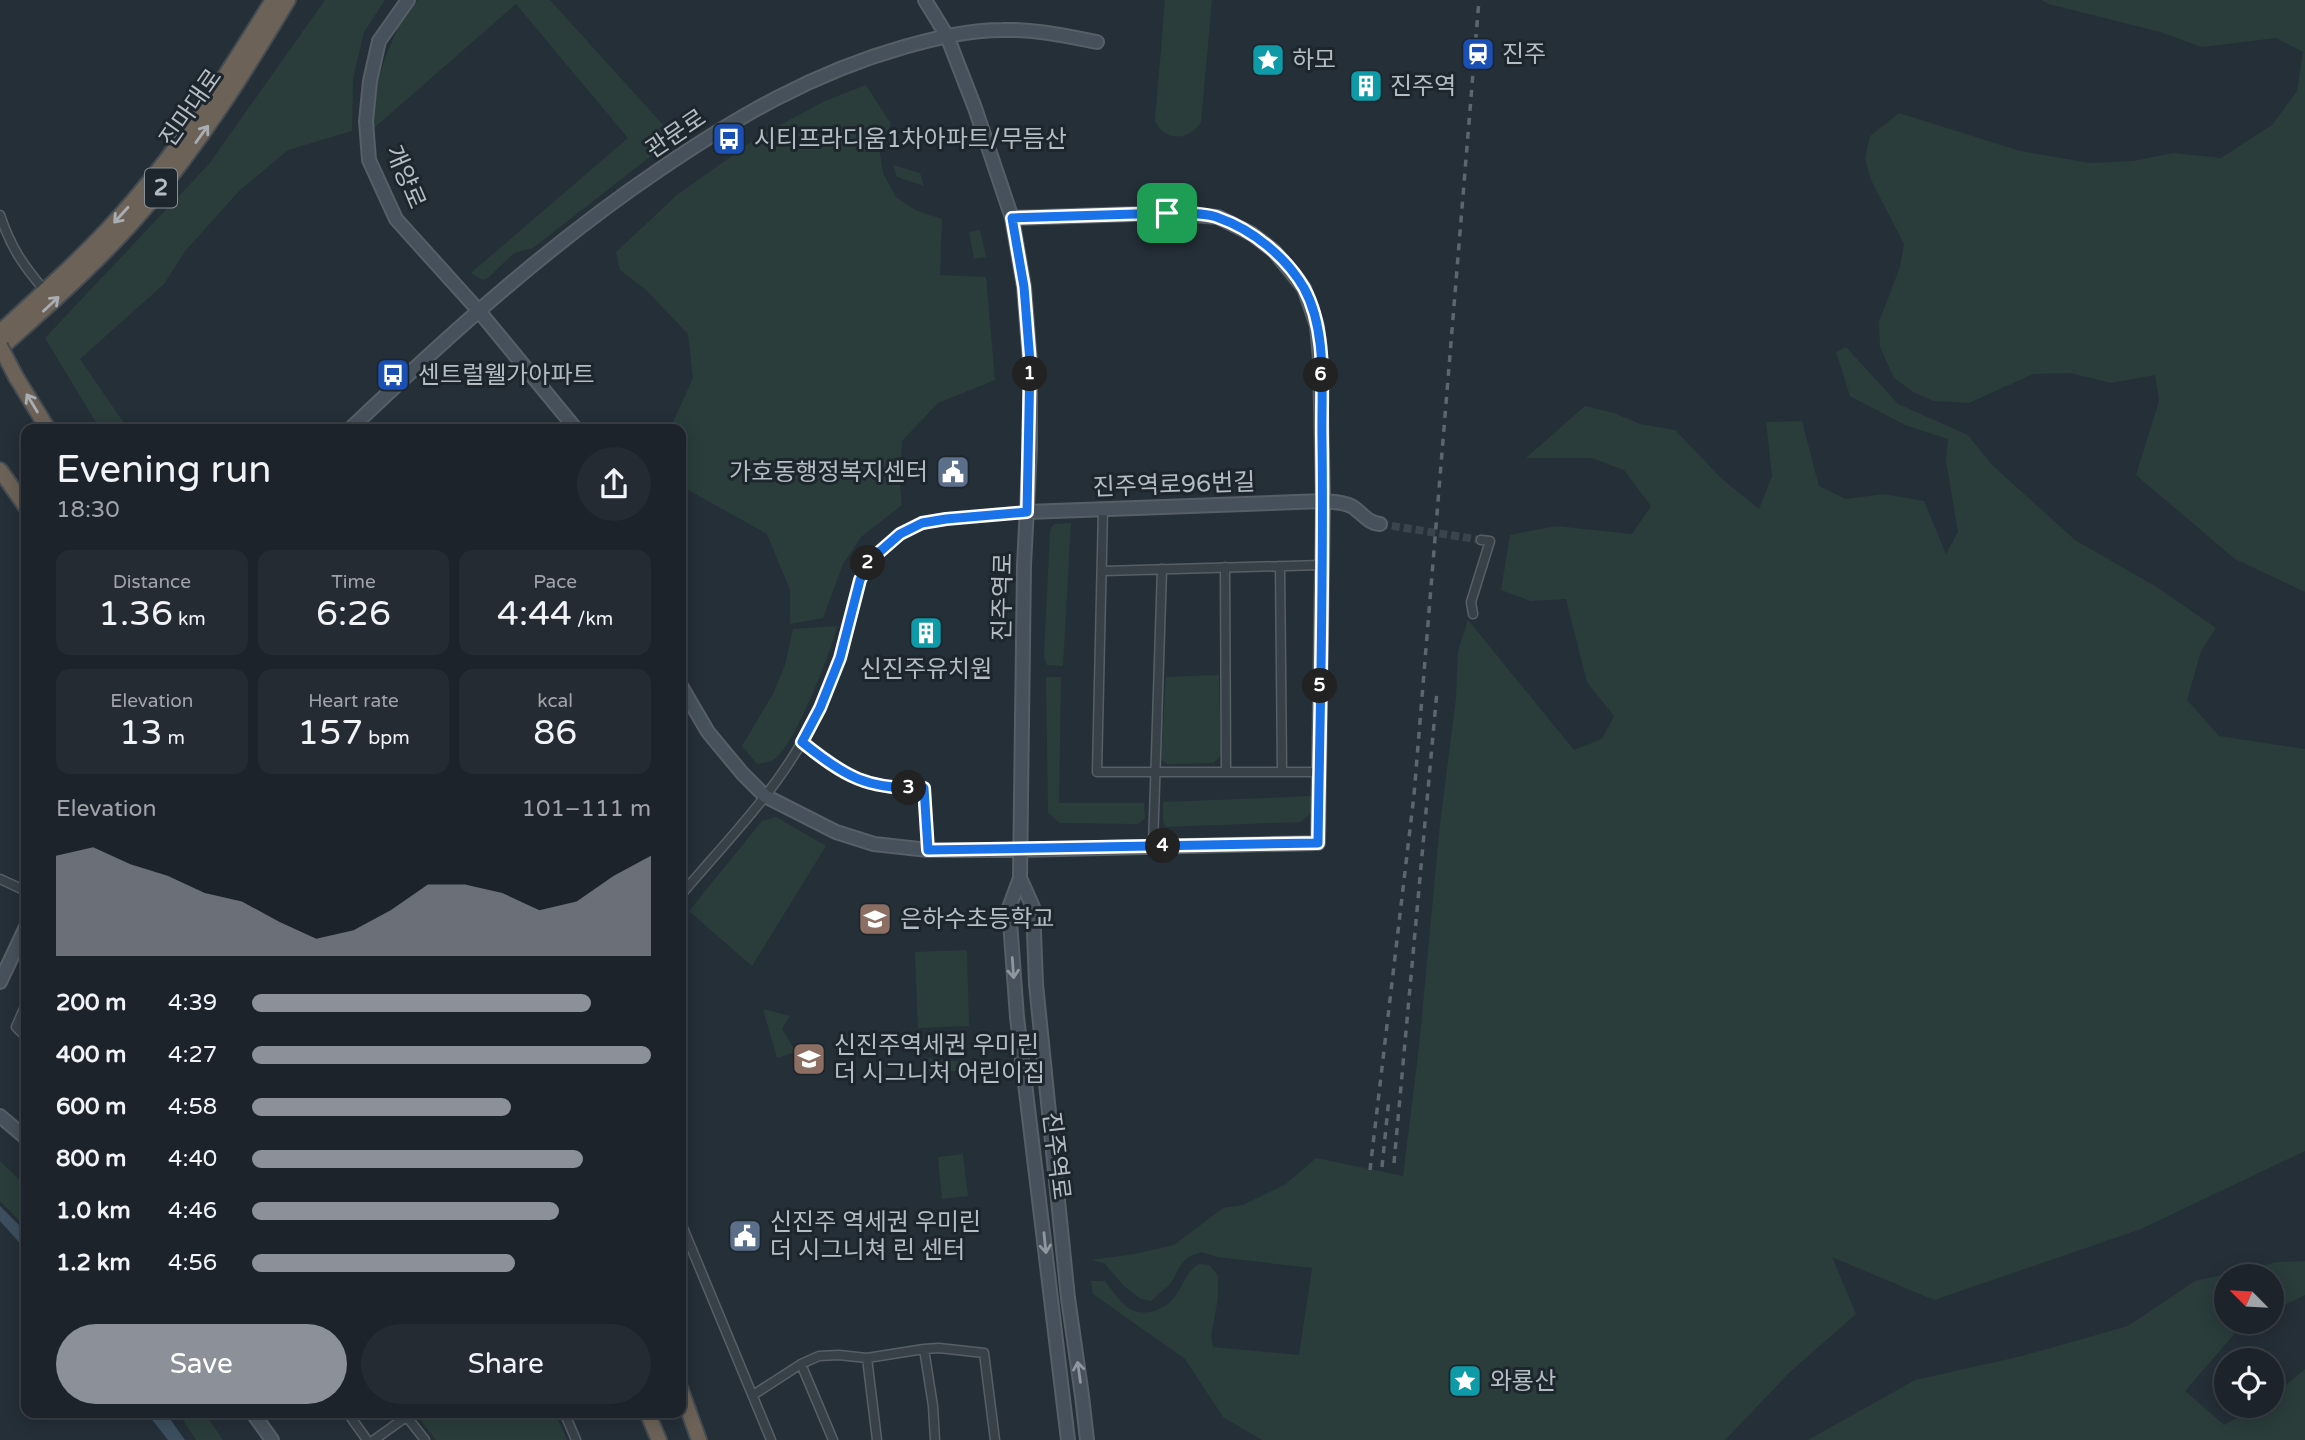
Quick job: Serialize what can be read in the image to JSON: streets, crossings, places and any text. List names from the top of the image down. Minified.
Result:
{"streets":{"highway":["진마대로","2"],"street":["관문로","개양로","진주역로96번길","진주역로"]},"crossings":[["관문로","개양로"],["관문로","진주역로"],["진주역로96번길","진주역로"]],"places":{"station":["진주"],"place":["하모","와룡산"],"building":["진주역","신진주유치원"],"bus stop":["시티프라디움1차아파트/무듬산","센트럴웰가아파트"],"public building":["가호동행정복지센터","신진주 역세권 우미린 더 시그니쳐 린 센터"],"school or university":["은하수초등학교","신진주역세권 우미린 더 시그니처 어린이집"]},"north":"top left","page":{"pins":["1","6","2","5","3","4"],"heading":["Evening run","18:30"],"stats":[["Distance","1.36 km"],["Time","6:26"],["Pace","4:44 /km"],["Elevation","13 m"],["Heart rate","157 bpm"],["kcal","86"]],"chart":["Elevation","101–111 m"],"list":[{"name":"200 m","note":"4:39"},{"name":"400 m","note":"4:27"},{"name":"600 m","note":"4:58"},{"name":"800 m","note":"4:40"},{"name":"1.0 km","note":"4:46"},{"name":"1.2 km","note":"4:56"}],"buttons":["Save","Share"]}}
